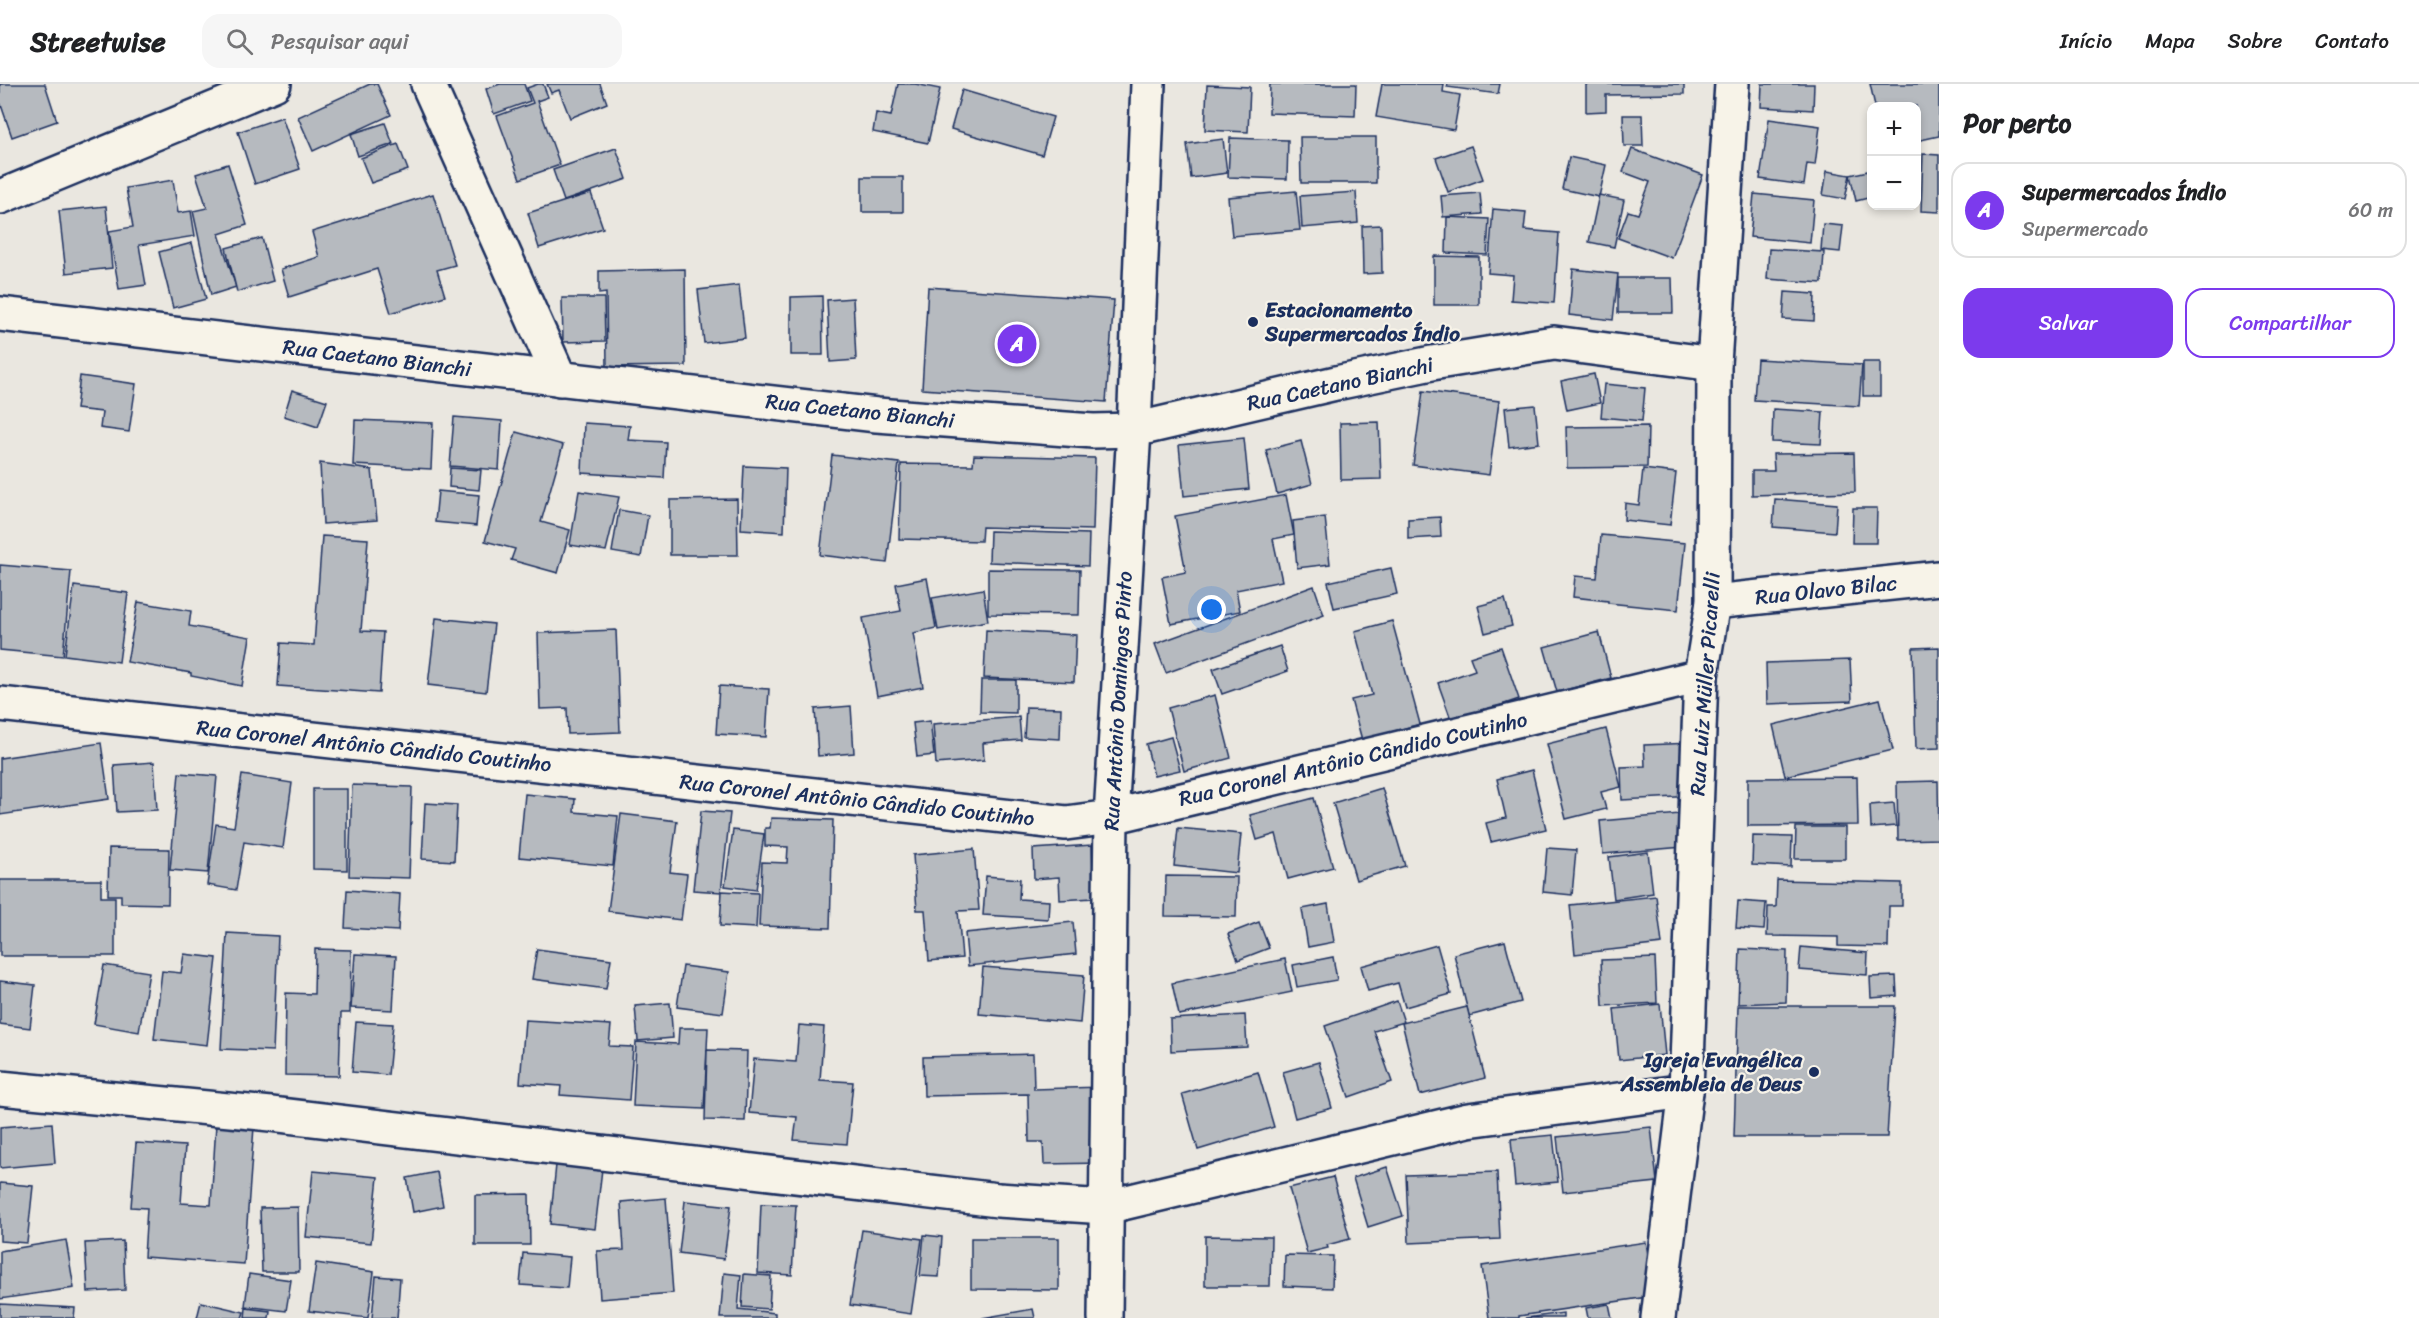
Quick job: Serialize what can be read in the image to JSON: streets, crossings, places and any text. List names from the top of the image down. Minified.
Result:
{"streets":{"street":["Rua Caetano Bianchi","Rua Olavo Bilac","Rua Luiz Müller Picarelli","Rua Antônio Domingos Pinto","Rua Coronel Antônio Cândido Coutinho"]},"crossings":[["Rua Caetano Bianchi","Rua Luiz Müller Picarelli"],["Rua Caetano Bianchi","Rua Antônio Domingos Pinto"],["Rua Olavo Bilac","Rua Luiz Müller Picarelli"],["Rua Luiz Müller Picarelli","Rua Coronel Antônio Cândido Coutinho"],["Rua Antônio Domingos Pinto","Rua Coronel Antônio Cândido Coutinho"]],"places":["Estacionamento Supermercados Índio","Igreja Evangélica Assembleia de Deus"],"page":{"header":"Streetwise","search":"Pesquisar aqui","nav":["Início","Mapa","Sobre","Contato"],"heading":"Por perto","map_buttons":["+","−"],"list":[{"mark":"A","name":"Supermercados Índio","note":"Supermercado","value":"60 m"}],"buttons":["Salvar","Compartilhar"],"pins":"A"}}
